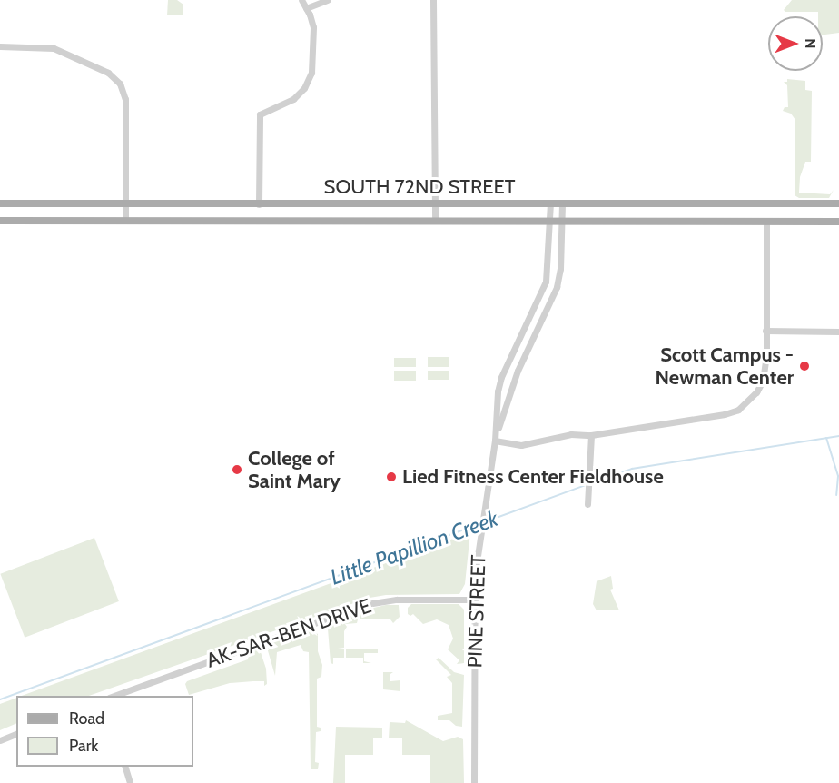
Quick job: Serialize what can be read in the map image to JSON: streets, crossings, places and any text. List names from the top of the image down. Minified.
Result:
{"streets":{"main road":["SOUTH 72ND STREET"],"street":["PINE STREET","AK-SAR-BEN DRIVE"]},"crossings":[["SOUTH 72ND STREET","PINE STREET"],["PINE STREET","AK-SAR-BEN DRIVE"]],"water":["Little Papillion Creek"],"places":["Scott Campus - Newman Center","College of Saint Mary","Lied Fitness Center Fieldhouse"],"legend":["Road","Park"],"north":"right"}
